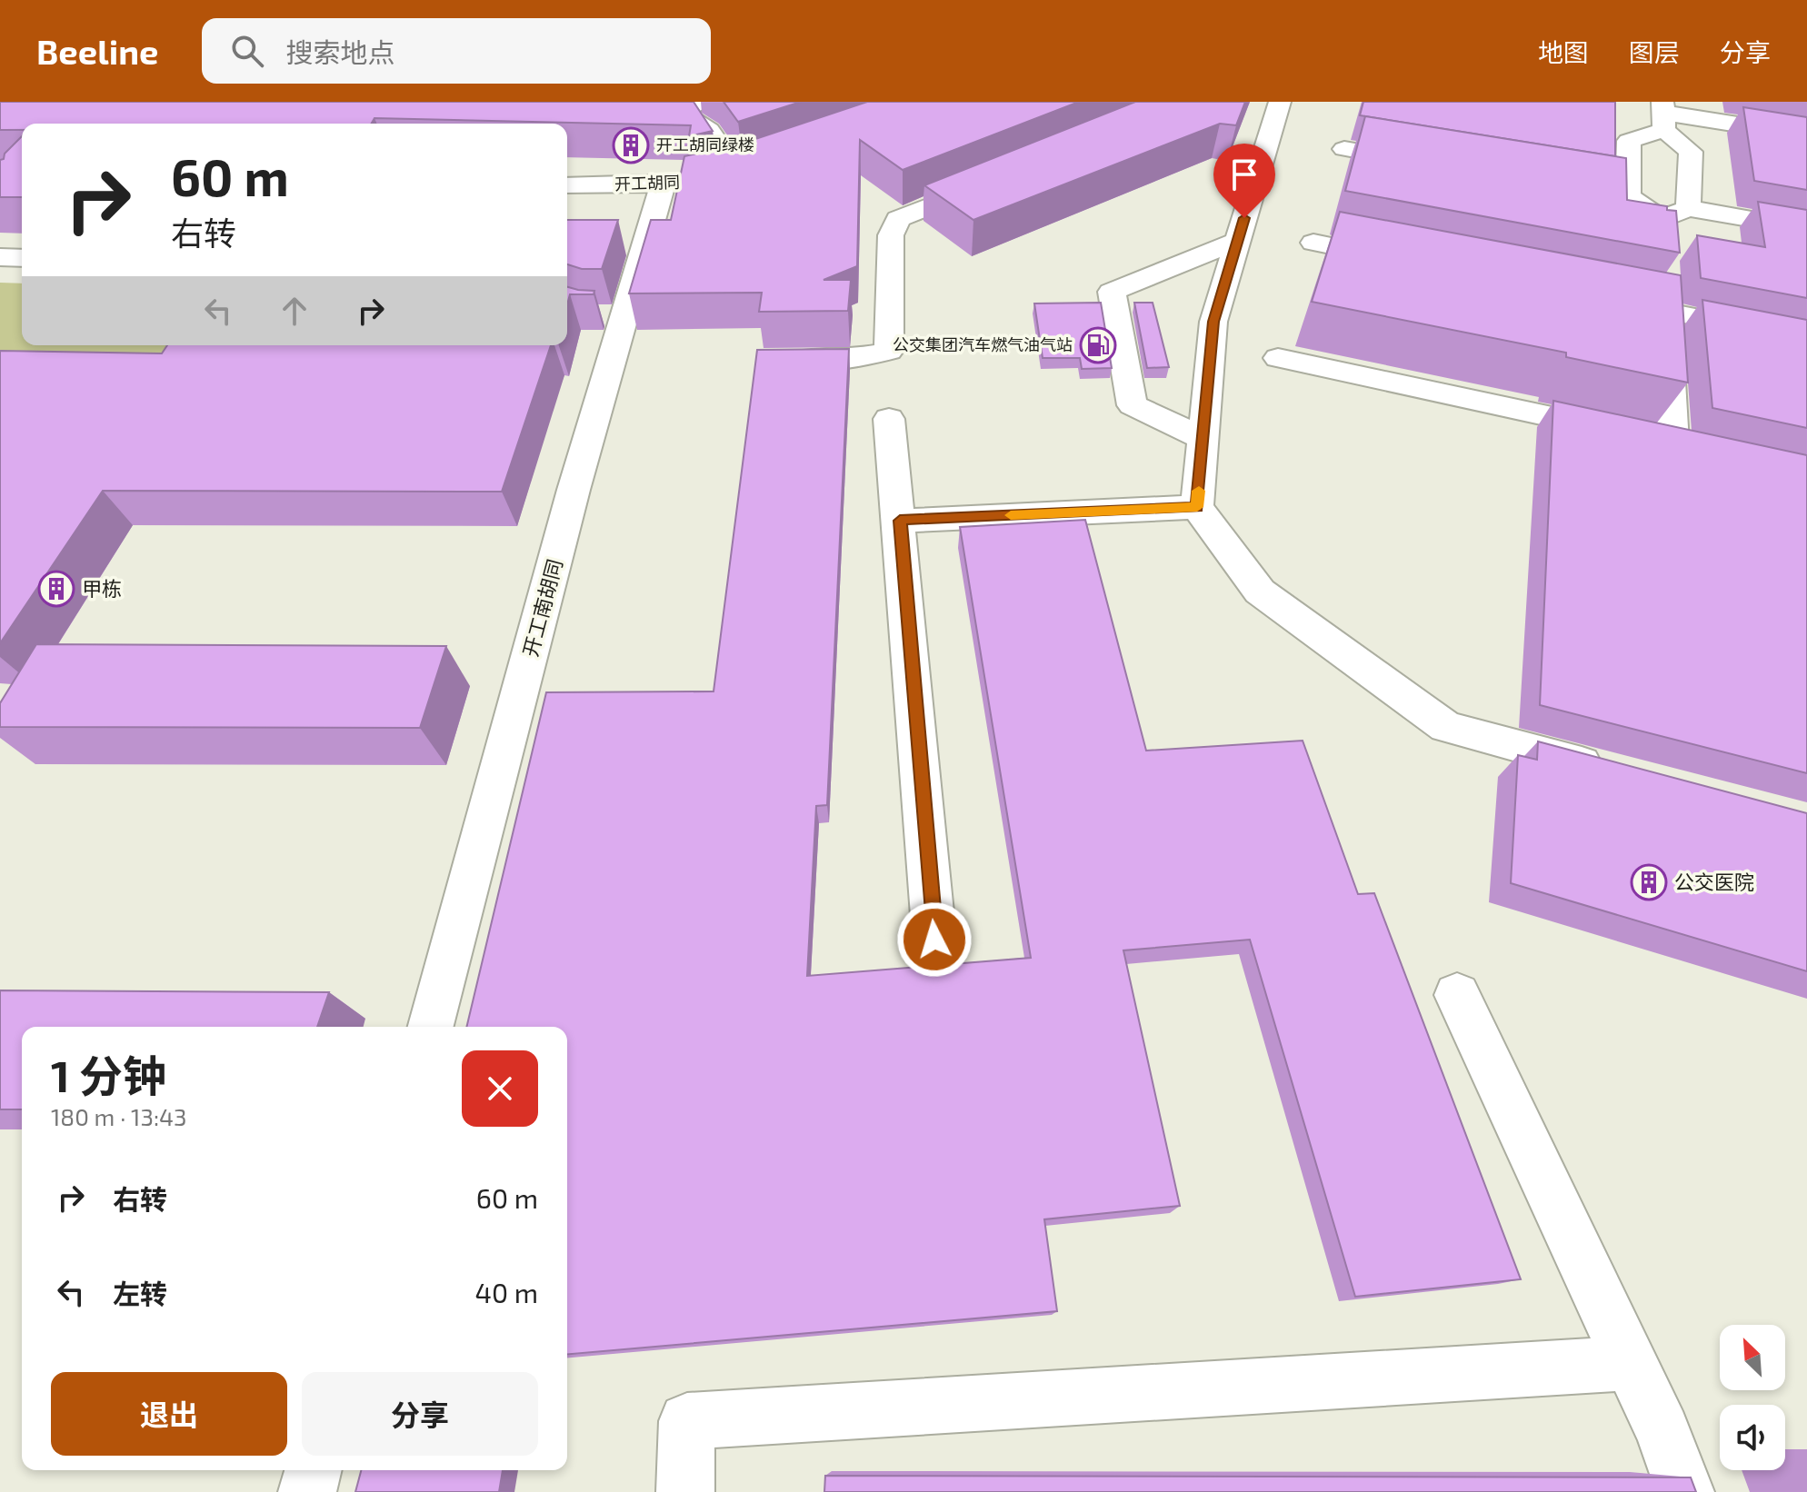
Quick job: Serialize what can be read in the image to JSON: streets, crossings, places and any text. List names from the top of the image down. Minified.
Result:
{"streets":{"street":["开工胡同","开工南胡同"]},"crossings":[["开工胡同","开工南胡同"]],"places":{"building":["开工胡同绿楼","甲栋","公交医院"],"fuel station":["公交集团汽车燃气油气站"]},"north":"top left","page":{"header":"Beeline","search":"搜索地点","nav":["地图","图层","分享"],"turn":["60 m","右转"],"heading":["1 分钟","180 m · 13:43"],"list":[{"name":"右转","value":"60 m"},{"name":"左转","value":"40 m"}],"buttons":["退出","分享"]}}
